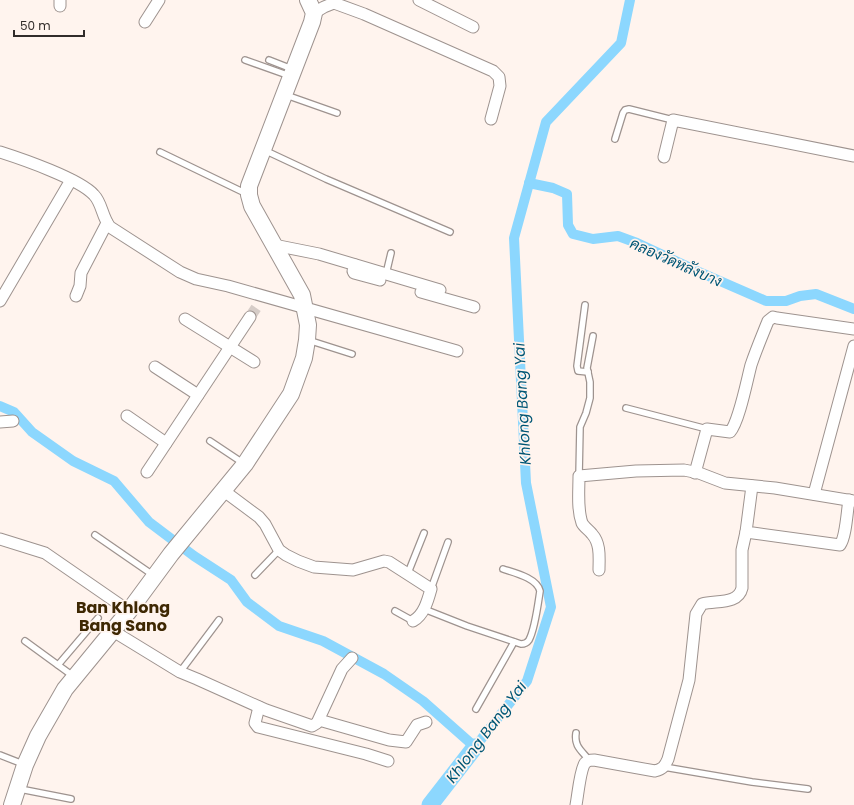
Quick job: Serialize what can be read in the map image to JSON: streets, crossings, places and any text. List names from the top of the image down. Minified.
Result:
{"districts":["Ban Khlong Bang Sano"],"water":["คลองวัดหลังบาง","Khlong Bang Yai"],"scale_bar":"50 m"}
